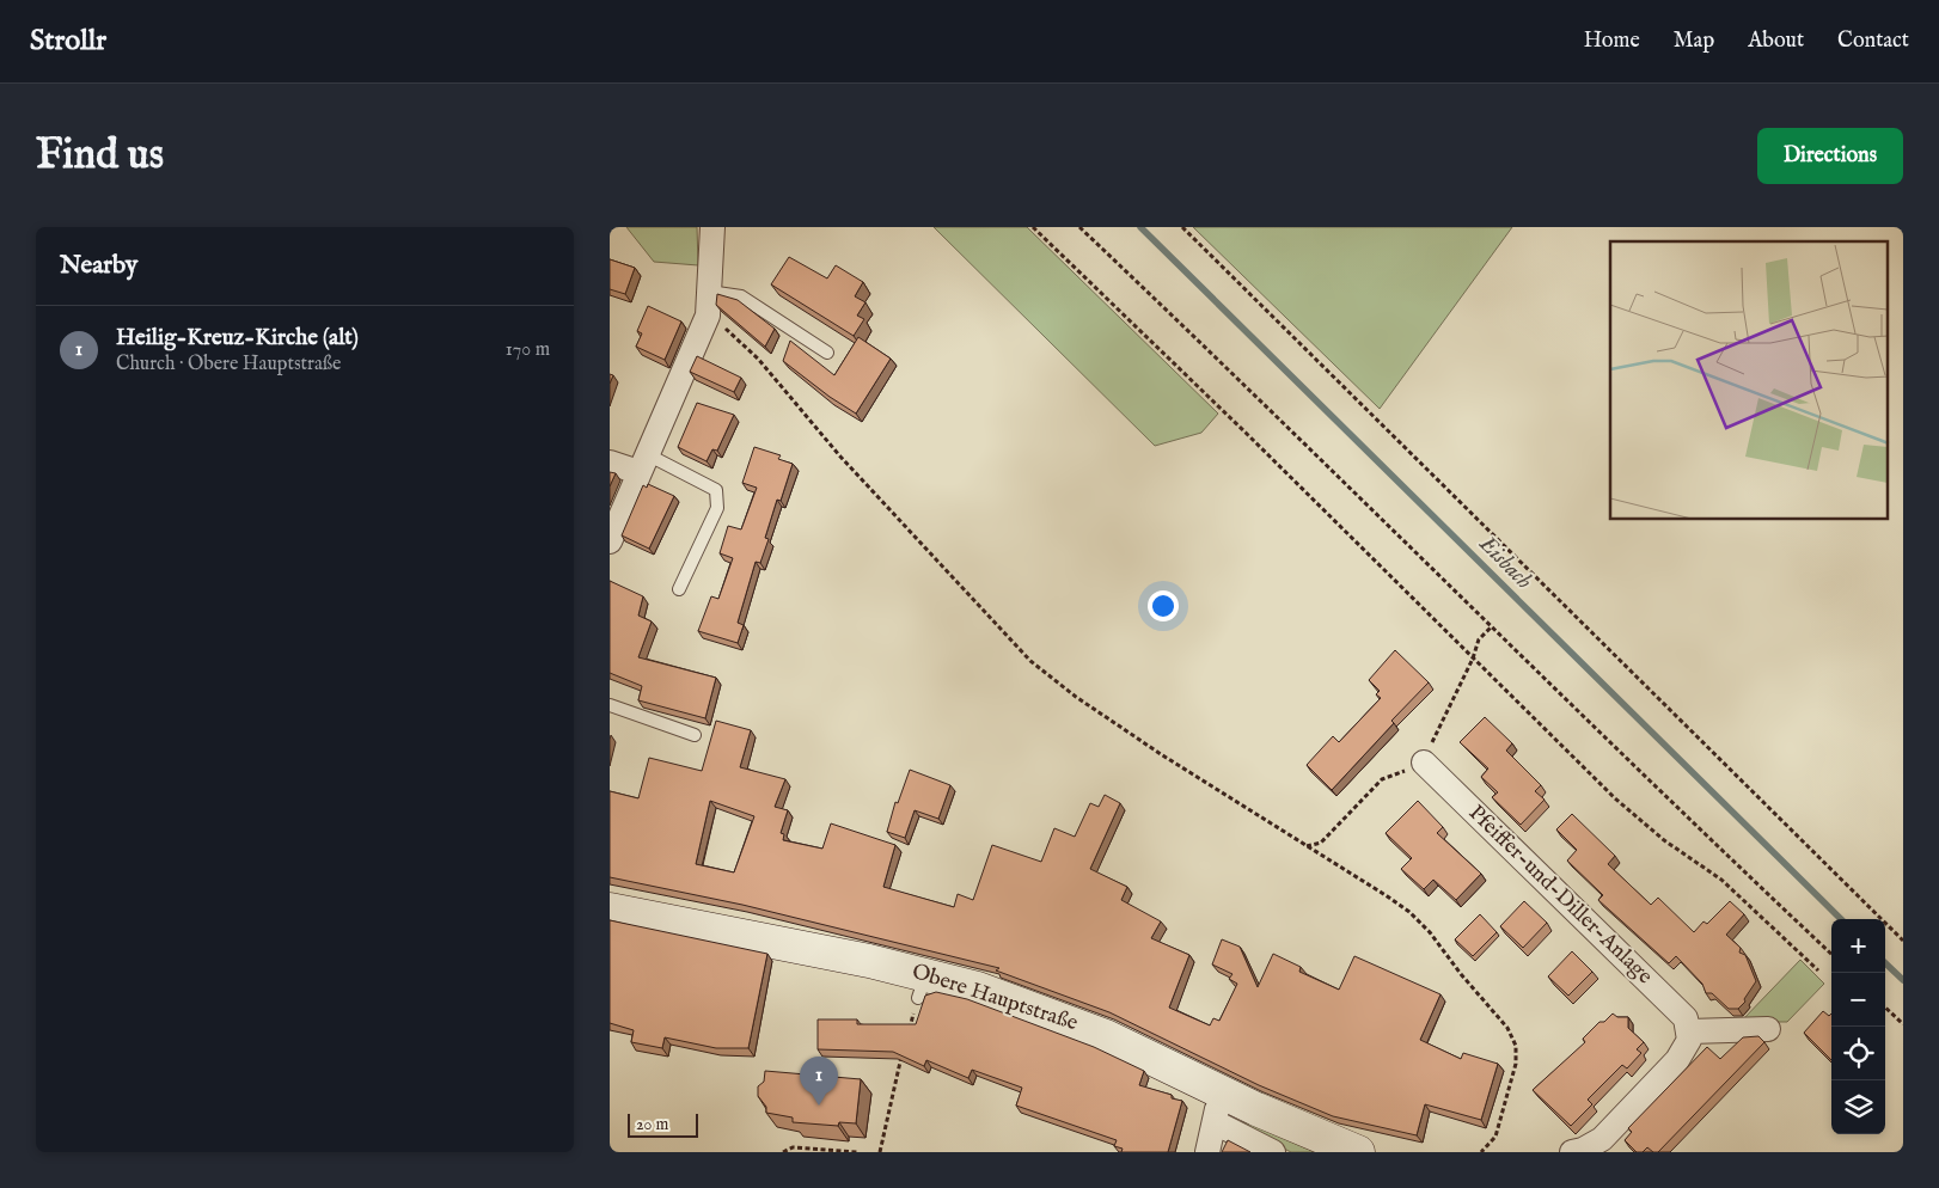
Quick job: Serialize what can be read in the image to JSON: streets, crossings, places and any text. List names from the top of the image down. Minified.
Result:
{"streets":{"main road":["Obere Hauptstraße"],"street":["Pfeiffer-und-Diller-Anlage"]},"water":["Eisbach"],"scale_bar":"20 m","page":{"header":"Strollr","nav":["Home","Map","About","Contact"],"buttons":"Directions","title":"Find us","heading":"Nearby","list":[{"mark":"1","name":"Heilig-Kreuz-Kirche (alt)","note":"Church · Obere Hauptstraße","value":"170 m"}],"map_buttons":["+","−"],"pins":"1","scale":"20 m"}}
